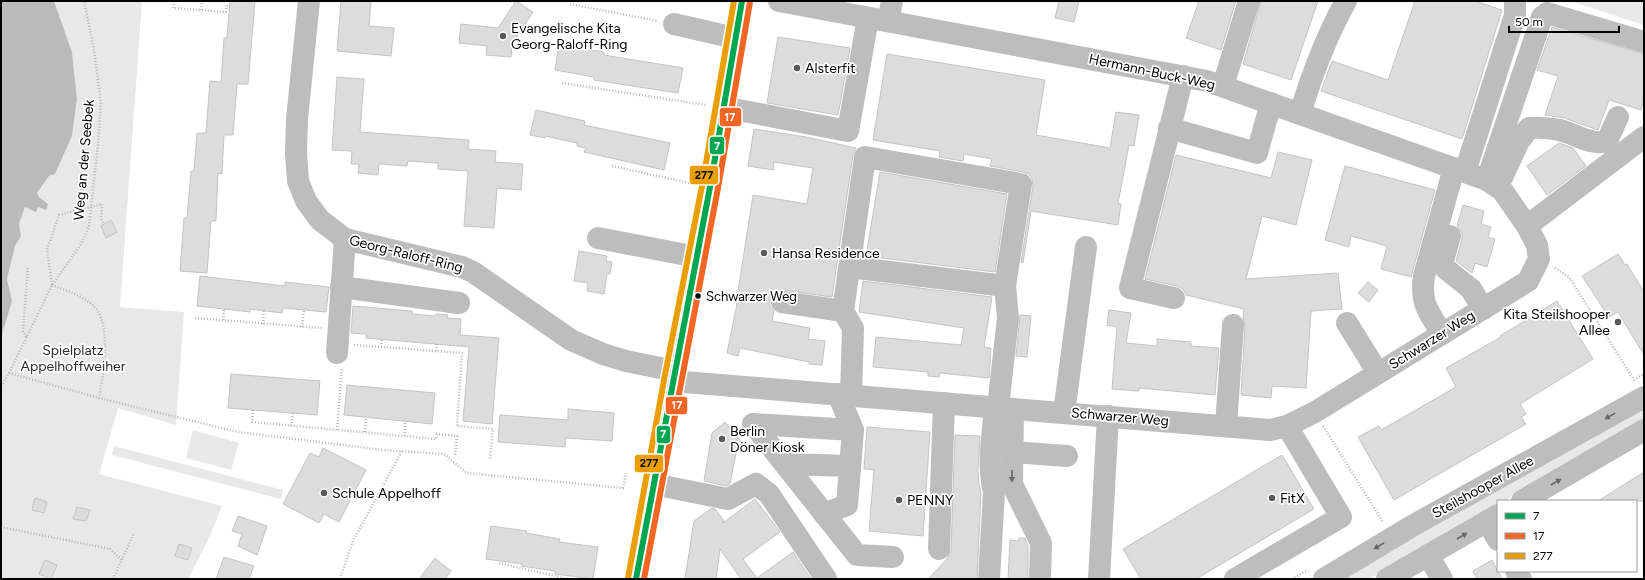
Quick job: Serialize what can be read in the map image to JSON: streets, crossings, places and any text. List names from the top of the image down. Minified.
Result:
{"streets":{"street":["Hermann-Buck-Weg","Georg-Raloff-Ring","Schwarzer Weg","Steilshooper Allee"],"path":["Weg an der Seebek"]},"crossings":[["Georg-Raloff-Ring","Schwarzer Weg"]],"parks":["Spielplatz Appelhoffweiher"],"places":["Evangelische Kita Georg-Raloff-Ring","Alsterfit","Hansa Residence","Schwarzer Weg","Kita Steilshooper Allee","Berlin Döner Kiosk","Schule Appelhoff","FitX","PENNY"],"lines":["transit line 7","transit line 277","transit line 17"],"legend":["7","17","277"],"scale_bar":"50 m"}
